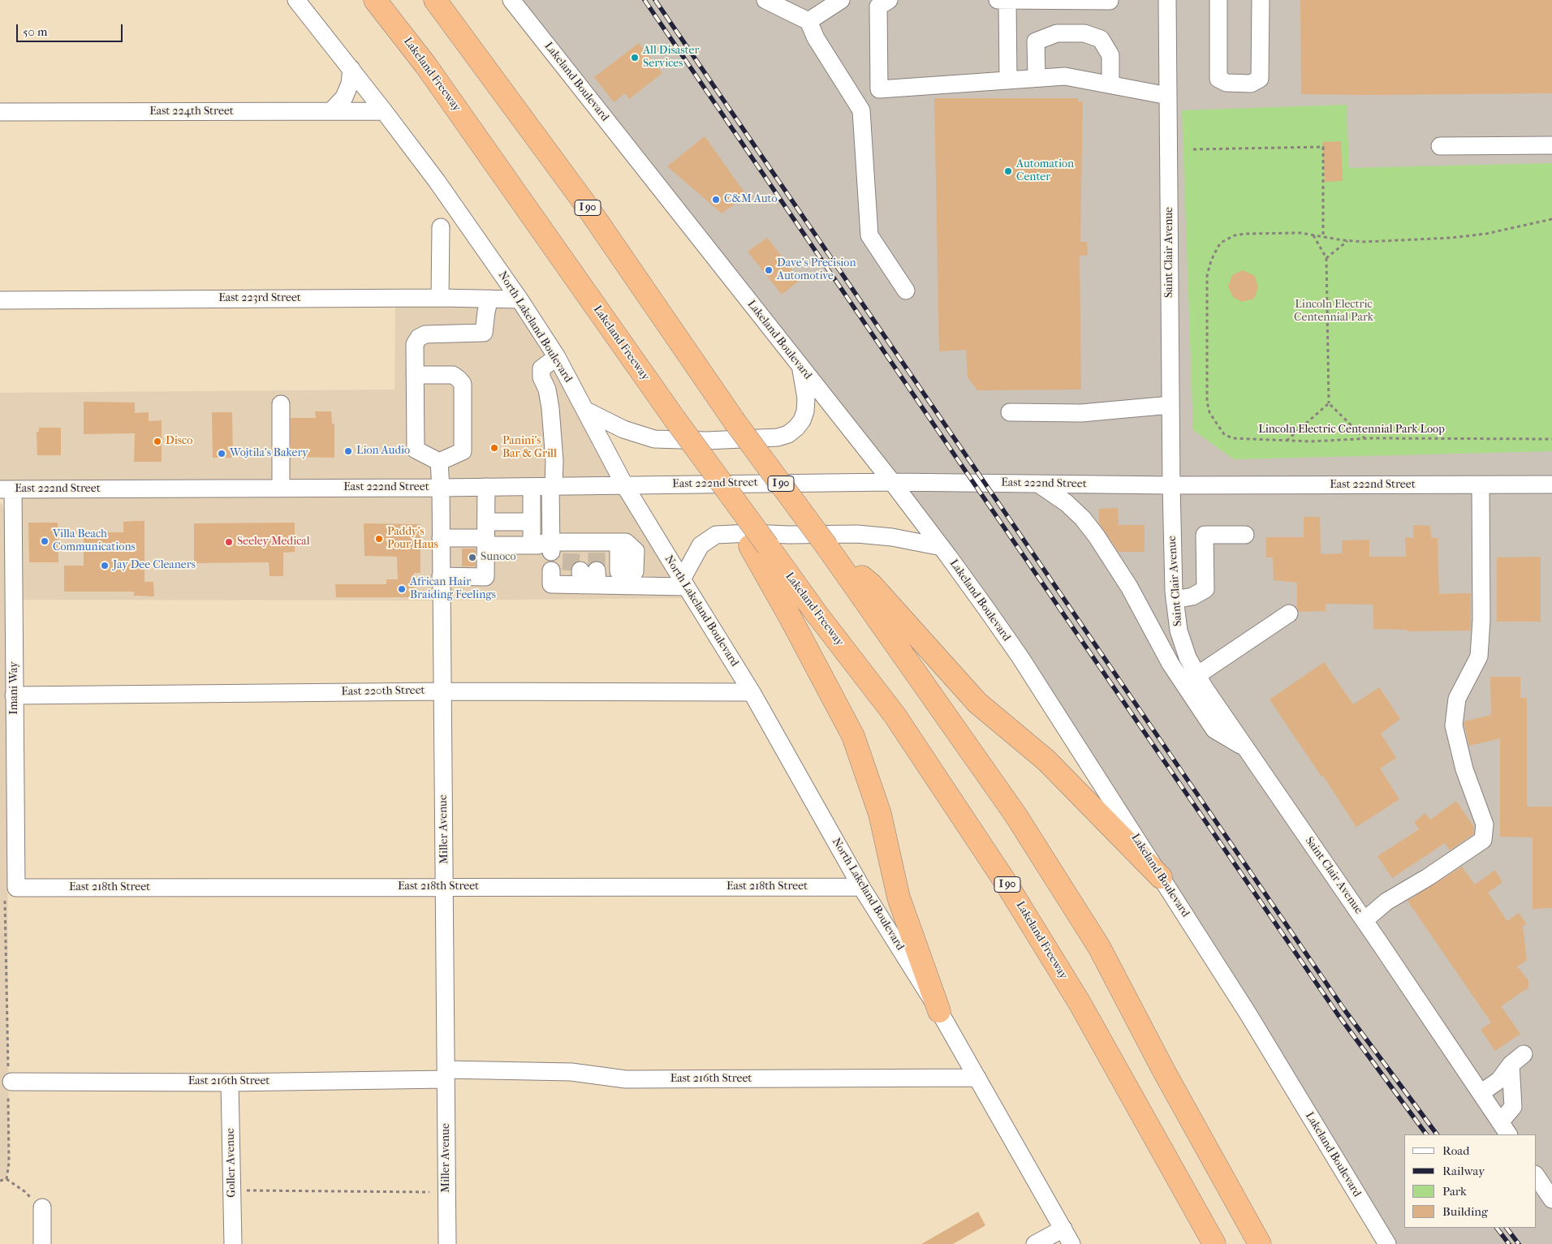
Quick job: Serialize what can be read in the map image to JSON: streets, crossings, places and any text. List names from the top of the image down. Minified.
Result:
{"streets":{"highway":["Lakeland Freeway","I 90"],"street":["Lakeland Boulevard","East 224th Street","Saint Clair Avenue","East 223rd Street","North Lakeland Boulevard","East 222nd Street","Imani Way","East 220th Street","Miller Avenue","East 218th Street","East 216th Street","Goller Avenue"],"path":["Lincoln Electric Centennial Park Loop"]},"crossings":[["Lakeland Boulevard","East 222nd Street"],["East 224th Street","North Lakeland Boulevard"],["Saint Clair Avenue","East 222nd Street"],["East 223rd Street","North Lakeland Boulevard"],["North Lakeland Boulevard","East 222nd Street"],["North Lakeland Boulevard","East 220th Street"],["North Lakeland Boulevard","East 218th Street"],["North Lakeland Boulevard","East 216th Street"],["East 222nd Street","Imani Way"],["East 222nd Street","Miller Avenue"],["Imani Way","East 220th Street"],["Imani Way","East 218th Street"],["East 220th Street","Miller Avenue"],["Miller Avenue","East 218th Street"],["Miller Avenue","East 216th Street"],["East 216th Street","Goller Avenue"]],"parks":["Lincoln Electric Centennial Park"],"places":["All Disaster Services","Automation Center","C&M Auto","Dave's Precision Automotive","Disco","Panini's Bar & Grill","Lion Audio","Wojtila's Bakery","Paddy's Pour Haus","Villa Beach Communications","Seeley Medical","Sunoco","Jay Dee Cleaners","African Hair Braiding Feelings"],"legend":["Road","Railway","Park","Building"],"scale_bar":"50 m"}
